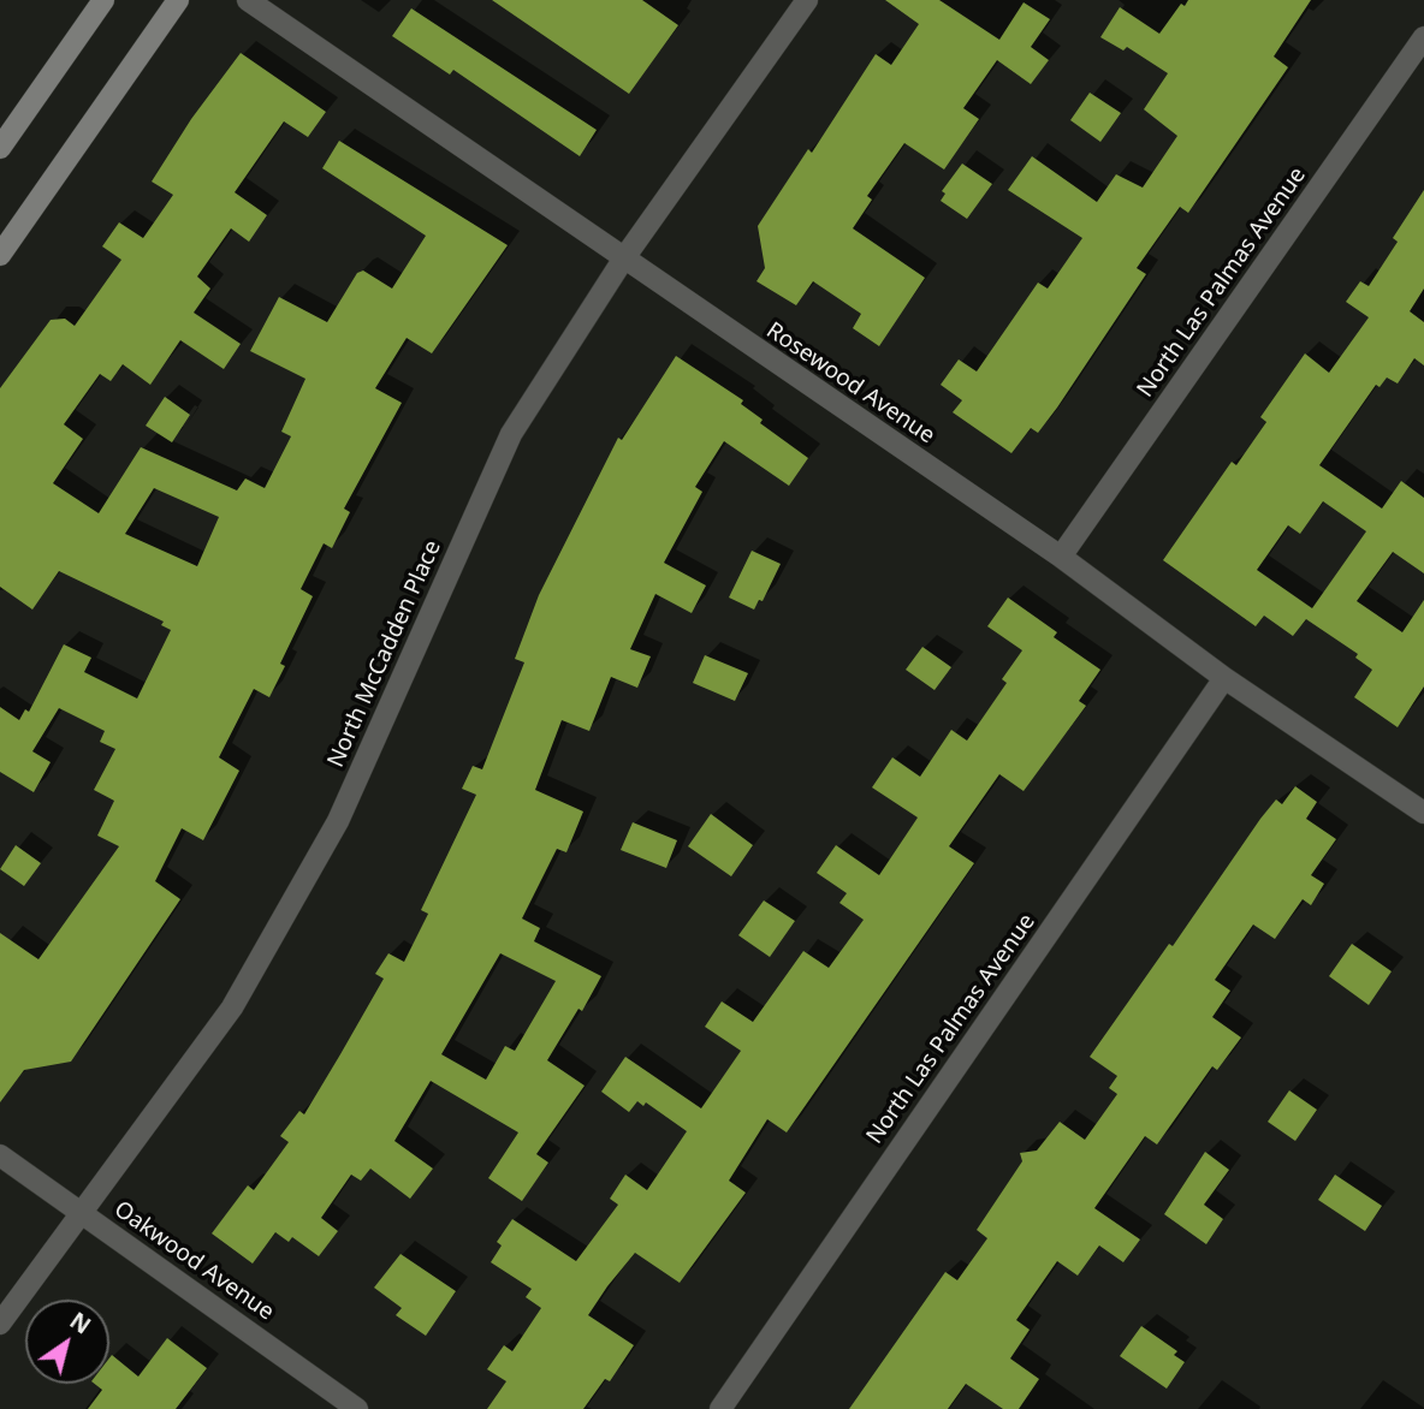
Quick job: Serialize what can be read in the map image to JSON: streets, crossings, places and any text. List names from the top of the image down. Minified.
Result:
{"streets":{"street":["North Las Palmas Avenue","Rosewood Avenue","North McCadden Place","Oakwood Avenue"]},"crossings":[["North Las Palmas Avenue","Rosewood Avenue"],["Rosewood Avenue","North McCadden Place"],["North McCadden Place","Oakwood Avenue"]],"north":"top right"}
